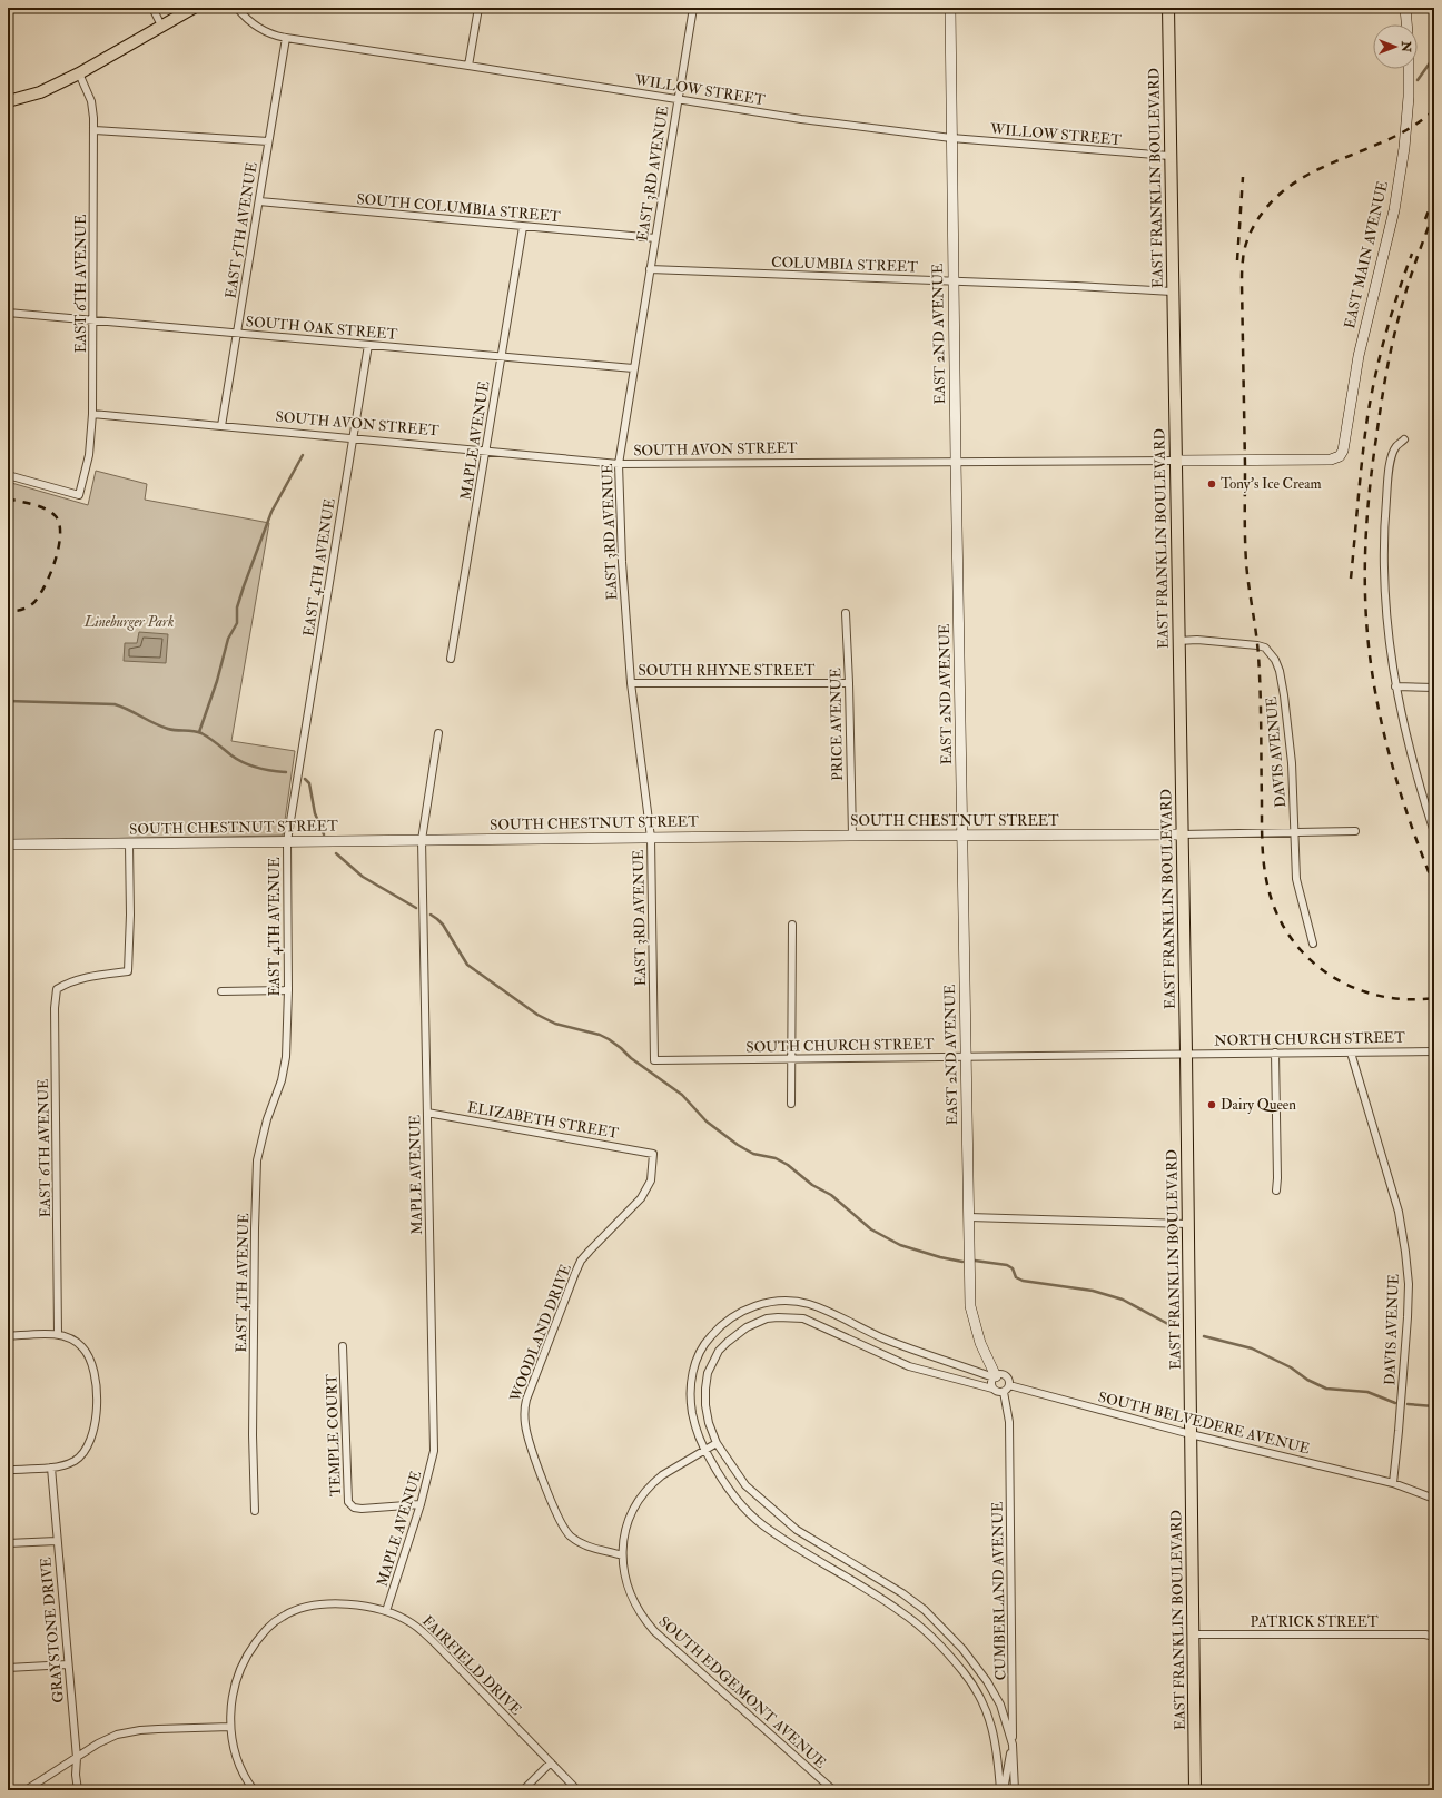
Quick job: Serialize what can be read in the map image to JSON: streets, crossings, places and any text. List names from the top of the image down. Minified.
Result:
{"streets":{"main road":["EAST FRANKLIN BOULEVARD"],"street":["WILLOW STREET","EAST 3RD AVENUE","SOUTH COLUMBIA STREET","EAST 5TH AVENUE","EAST MAIN AVENUE","COLUMBIA STREET","EAST 6TH AVENUE","SOUTH OAK STREET","EAST 2ND AVENUE","SOUTH AVON STREET","MAPLE AVENUE","EAST 4TH AVENUE","SOUTH RHYNE STREET","PRICE AVENUE","DAVIS AVENUE","SOUTH CHESTNUT STREET","NORTH CHURCH STREET","SOUTH CHURCH STREET","ELIZABETH STREET","WOODLAND DRIVE","SOUTH BELVEDERE AVENUE","TEMPLE COURT","CUMBERLAND AVENUE","PATRICK STREET","GRAYSTONE DRIVE","FAIRFIELD DRIVE","SOUTH EDGEMONT AVENUE"]},"crossings":[["WILLOW STREET","EAST 3RD AVENUE"],["WILLOW STREET","EAST FRANKLIN BOULEVARD"],["WILLOW STREET","EAST 5TH AVENUE"],["WILLOW STREET","EAST 2ND AVENUE"],["EAST 3RD AVENUE","SOUTH COLUMBIA STREET"],["EAST 3RD AVENUE","COLUMBIA STREET"],["EAST 3RD AVENUE","SOUTH OAK STREET"],["EAST 3RD AVENUE","SOUTH AVON STREET"],["EAST 3RD AVENUE","SOUTH RHYNE STREET"],["EAST 3RD AVENUE","SOUTH CHESTNUT STREET"],["EAST 3RD AVENUE","SOUTH CHURCH STREET"],["EAST FRANKLIN BOULEVARD","COLUMBIA STREET"],["EAST FRANKLIN BOULEVARD","SOUTH AVON STREET"],["EAST FRANKLIN BOULEVARD","DAVIS AVENUE"],["EAST FRANKLIN BOULEVARD","SOUTH CHESTNUT STREET"],["EAST FRANKLIN BOULEVARD","NORTH CHURCH STREET"],["EAST FRANKLIN BOULEVARD","SOUTH CHURCH STREET"],["EAST FRANKLIN BOULEVARD","SOUTH BELVEDERE AVENUE"],["EAST FRANKLIN BOULEVARD","PATRICK STREET"],["SOUTH COLUMBIA STREET","EAST 5TH AVENUE"],["SOUTH COLUMBIA STREET","MAPLE AVENUE"],["EAST 5TH AVENUE","SOUTH OAK STREET"],["EAST 5TH AVENUE","SOUTH AVON STREET"],["EAST MAIN AVENUE","SOUTH AVON STREET"],["COLUMBIA STREET","EAST 2ND AVENUE"],["EAST 6TH AVENUE","SOUTH OAK STREET"],["EAST 6TH AVENUE","SOUTH AVON STREET"],["EAST 6TH AVENUE","SOUTH CHESTNUT STREET"],["SOUTH OAK STREET","MAPLE AVENUE"],["SOUTH OAK STREET","EAST 4TH AVENUE"],["EAST 2ND AVENUE","SOUTH AVON STREET"],["EAST 2ND AVENUE","SOUTH CHESTNUT STREET"],["EAST 2ND AVENUE","SOUTH CHURCH STREET"],["EAST 2ND AVENUE","SOUTH BELVEDERE AVENUE"],["EAST 2ND AVENUE","CUMBERLAND AVENUE"],["SOUTH AVON STREET","MAPLE AVENUE"],["SOUTH AVON STREET","EAST 4TH AVENUE"],["MAPLE AVENUE","SOUTH CHESTNUT STREET"],["MAPLE AVENUE","ELIZABETH STREET"],["MAPLE AVENUE","TEMPLE COURT"],["MAPLE AVENUE","FAIRFIELD DRIVE"],["EAST 4TH AVENUE","SOUTH CHESTNUT STREET"],["SOUTH RHYNE STREET","PRICE AVENUE"],["PRICE AVENUE","SOUTH CHESTNUT STREET"],["DAVIS AVENUE","NORTH CHURCH STREET"],["DAVIS AVENUE","SOUTH BELVEDERE AVENUE"],["NORTH CHURCH STREET","SOUTH CHURCH STREET"],["ELIZABETH STREET","WOODLAND DRIVE"],["WOODLAND DRIVE","SOUTH EDGEMONT AVENUE"],["SOUTH BELVEDERE AVENUE","CUMBERLAND AVENUE"]],"parks":["Lineburger Park"],"places":["Tony's Ice Cream","Dairy Queen"],"north":"right"}
